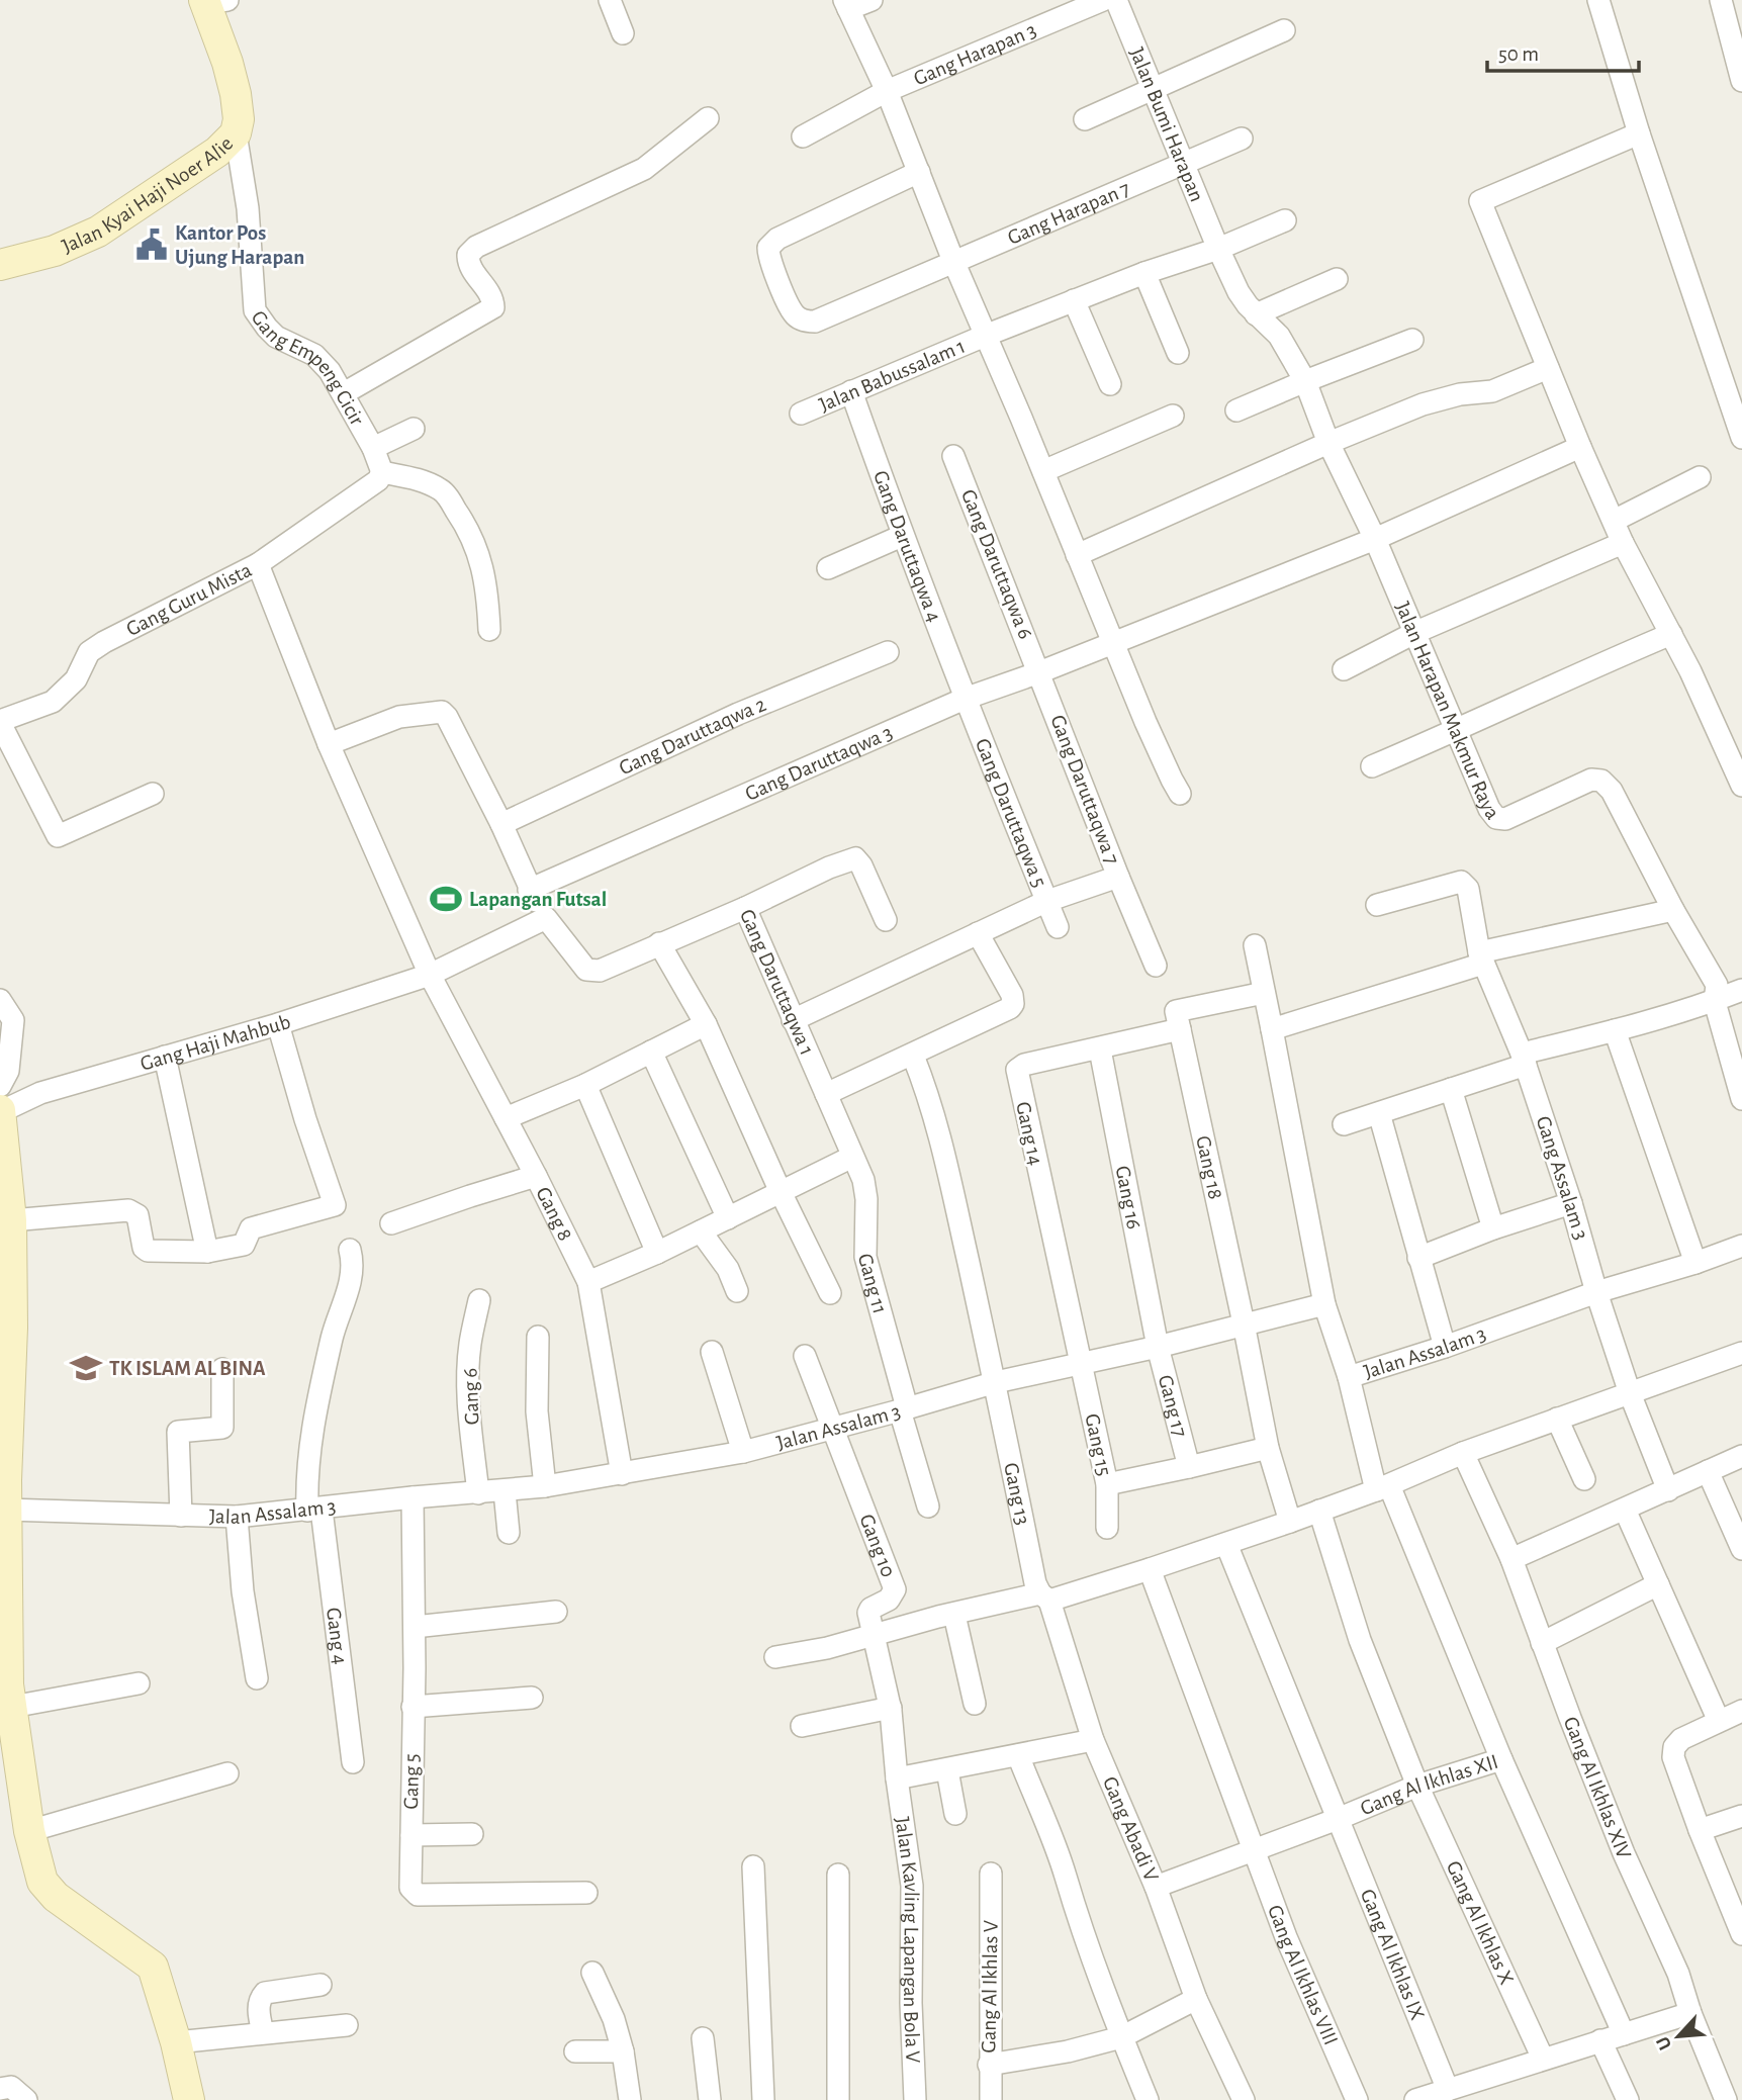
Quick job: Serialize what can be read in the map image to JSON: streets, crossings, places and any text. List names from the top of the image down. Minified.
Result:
{"streets":{"street":["Gang Harapan 3","Jalan Bumi Harapan","Jalan Kyai Haji Noer Alie","Gang Harapan 7","Gang Empeng Cicir","Jalan Babussalam 1","Gang Daruttaqwa 4","Gang Daruttaqwa 6","Gang Guru Mista","Jalan Harapan Makmur Raya","Gang Daruttaqwa 2","Gang Daruttaqwa 3","Gang Daruttaqwa 7","Gang Daruttaqwa 5","Gang Daruttaqwa 1","Gang Haji Mahbub","Gang 14","Gang 18","Gang Assalam 3","Gang 16","Gang 8","Gang 11","Jalan Assalam 3","Gang 6","Gang 17","Gang 15","Gang 13","Gang 10","Gang 4","Gang 5","Gang Al Ikhlas XIV","Gang Al Ikhlas XII","Gang Abadi V","Gang Al Ikhlas X","Jalan Kavling Lapangan Bola V","Gang Al Ikhlas IX","Gang Al Ikhlas VIII","Gang Al Ikhlas V"]},"crossings":[["Jalan Bumi Harapan","Gang Harapan 7"],["Jalan Bumi Harapan","Jalan Harapan Makmur Raya"],["Jalan Kyai Haji Noer Alie","Gang Empeng Cicir"],["Gang Empeng Cicir","Gang Guru Mista"],["Jalan Babussalam 1","Gang Daruttaqwa 4"],["Gang Daruttaqwa 4","Gang Daruttaqwa 3"],["Gang Daruttaqwa 4","Gang Daruttaqwa 5"],["Gang Daruttaqwa 6","Gang Daruttaqwa 3"],["Gang Daruttaqwa 6","Gang Daruttaqwa 7"],["Gang Guru Mista","Gang 8"],["Jalan Harapan Makmur Raya","Gang Daruttaqwa 3"],["Gang Daruttaqwa 2","Gang Daruttaqwa 1"],["Gang Daruttaqwa 3","Gang Daruttaqwa 7"],["Gang Daruttaqwa 3","Gang Daruttaqwa 5"],["Gang Daruttaqwa 3","Gang Daruttaqwa 1"],["Gang Daruttaqwa 7","Gang Daruttaqwa 5"],["Gang Daruttaqwa 7","Gang Daruttaqwa 1"],["Gang Daruttaqwa 1","Gang 8"],["Gang Daruttaqwa 1","Gang 11"],["Gang Haji Mahbub","Gang 8"],["Gang 14","Gang 18"],["Gang 14","Gang 16"],["Gang 14","Jalan Assalam 3"],["Gang 14","Gang 15"],["Gang 18","Jalan Assalam 3"],["Gang Assalam 3","Jalan Assalam 3"],["Gang 16","Jalan Assalam 3"],["Gang 16","Gang 17"],["Gang 8","Jalan Assalam 3"],["Gang 11","Jalan Assalam 3"],["Jalan Assalam 3","Gang 6"],["Jalan Assalam 3","Gang 17"],["Jalan Assalam 3","Gang 15"],["Jalan Assalam 3","Gang 13"],["Jalan Assalam 3","Gang 10"],["Jalan Assalam 3","Gang 4"],["Jalan Assalam 3","Gang 5"],["Gang 13","Gang Abadi V"],["Gang 10","Jalan Kavling Lapangan Bola V"],["Gang Al Ikhlas XII","Gang Abadi V"],["Gang Al Ikhlas XII","Gang Al Ikhlas X"],["Gang Al Ikhlas XII","Gang Al Ikhlas IX"],["Gang Al Ikhlas XII","Gang Al Ikhlas VIII"]],"places":{"public building":["Kantor Pos Ujung Harapan"],"sports":["Lapangan Futsal"],"school or university":["TK ISLAM AL BINA"]},"scale_bar":"50 m","north":"bottom left"}
